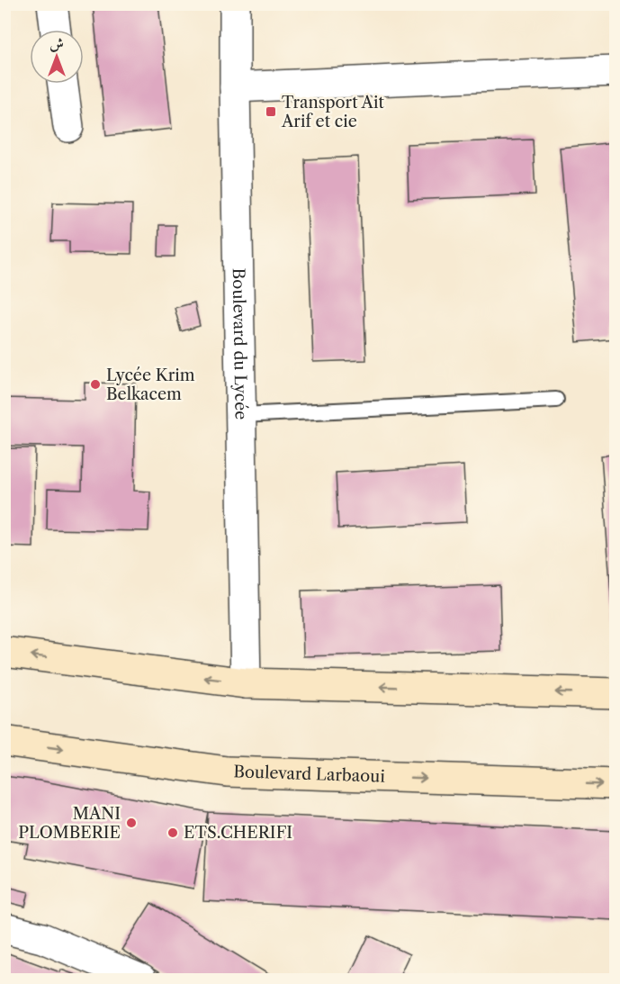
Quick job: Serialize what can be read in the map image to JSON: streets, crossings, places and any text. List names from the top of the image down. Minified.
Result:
{"streets":{"main road":["Boulevard Larbaoui"],"street":["Boulevard du Lycée"]},"places":{"transit":["Transport Ait Arif et cie"],"other":["Lycée Krim Belkacem","MANI PLOMBERIE","ETS.CHERIFI"]},"north":"top"}
